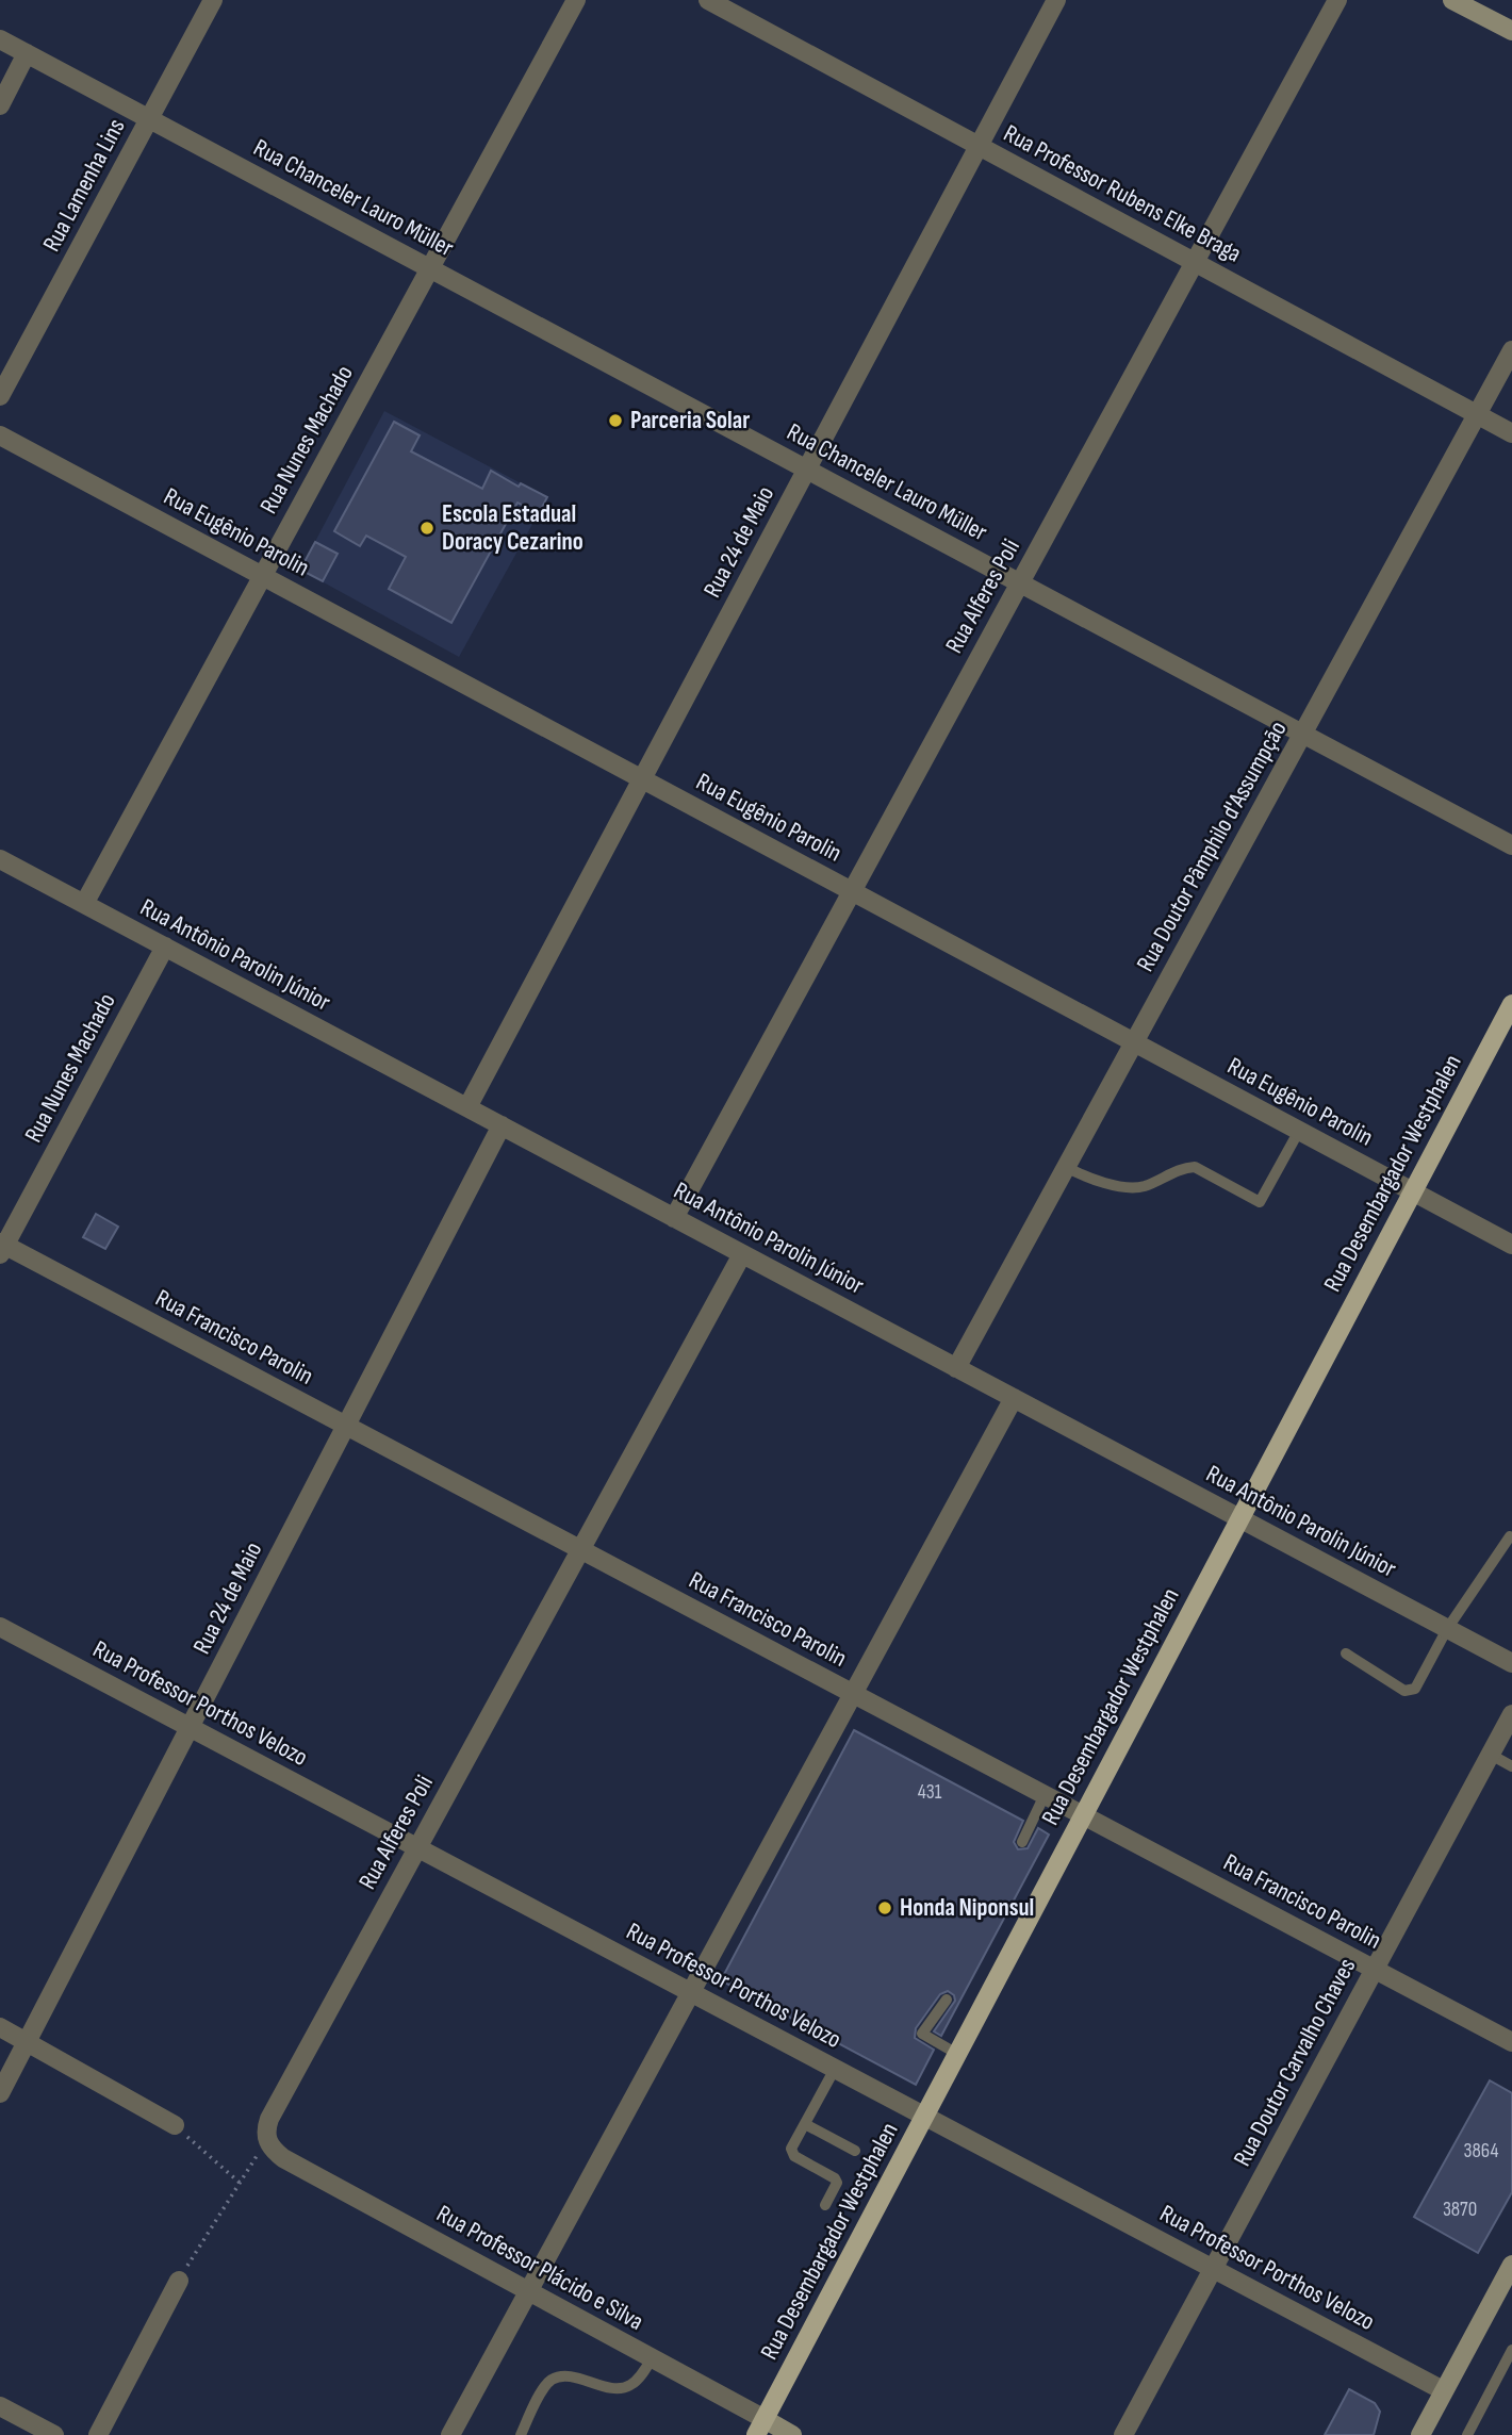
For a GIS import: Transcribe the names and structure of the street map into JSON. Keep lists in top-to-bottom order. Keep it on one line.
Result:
{"streets":{"main road":["Rua Desembargador Westphalen"],"street":["Rua Lamenha Lins","Rua Professor Rubens Elke Braga","Rua Chanceler Lauro Müller","Rua Nunes Machado","Rua Eugênio Parolin","Rua 24 de Maio","Rua Alferes Poli","Rua Doutor Pâmphilo d'Assumpção","Rua Antônio Parolin Júnior","Rua Francisco Parolin","Rua Professor Porthos Velozo","Rua Doutor Carvalho Chaves","Rua Professor Plácido e Silva"]},"crossings":[["Rua Lamenha Lins","Rua Chanceler Lauro Müller"],["Rua Professor Rubens Elke Braga","Rua 24 de Maio"],["Rua Professor Rubens Elke Braga","Rua Alferes Poli"],["Rua Professor Rubens Elke Braga","Rua Doutor Pâmphilo d'Assumpção"],["Rua Chanceler Lauro Müller","Rua Nunes Machado"],["Rua Chanceler Lauro Müller","Rua 24 de Maio"],["Rua Chanceler Lauro Müller","Rua Alferes Poli"],["Rua Chanceler Lauro Müller","Rua Doutor Pâmphilo d'Assumpção"],["Rua Nunes Machado","Rua Eugênio Parolin"],["Rua Nunes Machado","Rua Antônio Parolin Júnior"],["Rua Nunes Machado","Rua Francisco Parolin"],["Rua Eugênio Parolin","Rua 24 de Maio"],["Rua Eugênio Parolin","Rua Alferes Poli"],["Rua Eugênio Parolin","Rua Doutor Pâmphilo d'Assumpção"],["Rua Eugênio Parolin","Rua Desembargador Westphalen"],["Rua 24 de Maio","Rua Antônio Parolin Júnior"],["Rua 24 de Maio","Rua Francisco Parolin"],["Rua 24 de Maio","Rua Professor Porthos Velozo"],["Rua Alferes Poli","Rua Antônio Parolin Júnior"],["Rua Alferes Poli","Rua Francisco Parolin"],["Rua Alferes Poli","Rua Professor Porthos Velozo"],["Rua Alferes Poli","Rua Professor Plácido e Silva"],["Rua Doutor Pâmphilo d'Assumpção","Rua Antônio Parolin Júnior"],["Rua Antônio Parolin Júnior","Rua Desembargador Westphalen"],["Rua Desembargador Westphalen","Rua Francisco Parolin"],["Rua Desembargador Westphalen","Rua Professor Porthos Velozo"],["Rua Desembargador Westphalen","Rua Professor Plácido e Silva"],["Rua Francisco Parolin","Rua Doutor Carvalho Chaves"],["Rua Professor Porthos Velozo","Rua Doutor Carvalho Chaves"]],"places":["Parceria Solar","Escola Estadual Doracy Cezarino","Honda Niponsul"],"house_numbers":["431","3864","3870"]}
